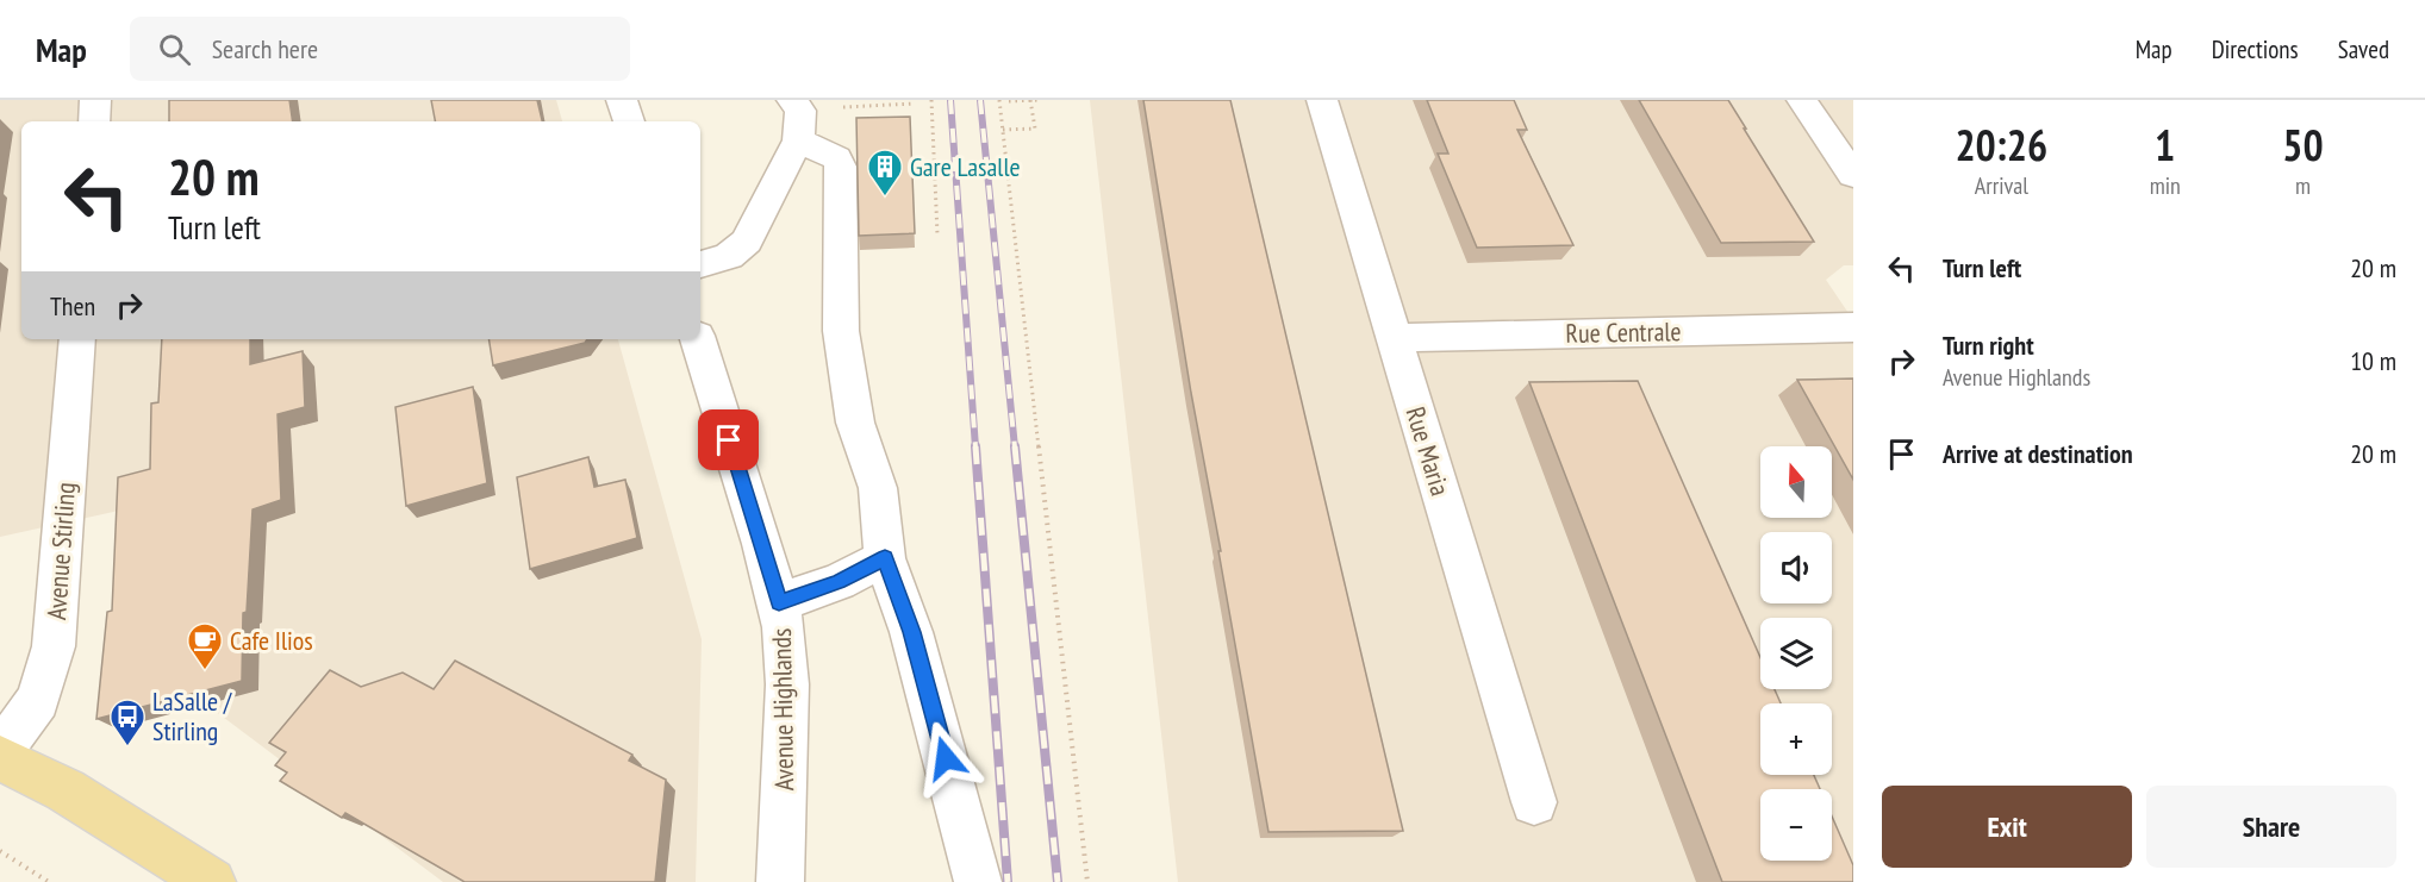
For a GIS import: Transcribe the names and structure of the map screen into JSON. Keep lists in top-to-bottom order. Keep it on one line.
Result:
{"streets":{"street":["Rue Centrale","Rue Maria","Avenue Stirling","Avenue Highlands"]},"crossings":[["Rue Centrale","Rue Maria"]],"places":{"building":["Gare Lasalle"],"cafe":["Cafe Ilios"],"bus stop":["LaSalle / Stirling"]},"north":"top","page":{"header":"Map","search":"Search here","nav":["Map","Directions","Saved"],"eta":["20:26","Arrival","1","min","50","m"],"turn":["20 m","Turn left"],"list":[{"name":"Turn left","value":"20 m"},{"name":"Turn right","note":"Avenue Highlands","value":"10 m"},{"name":"Arrive at destination","value":"20 m"}],"then":"Then","map_buttons":["+","−"],"buttons":["Exit","Share"]}}
